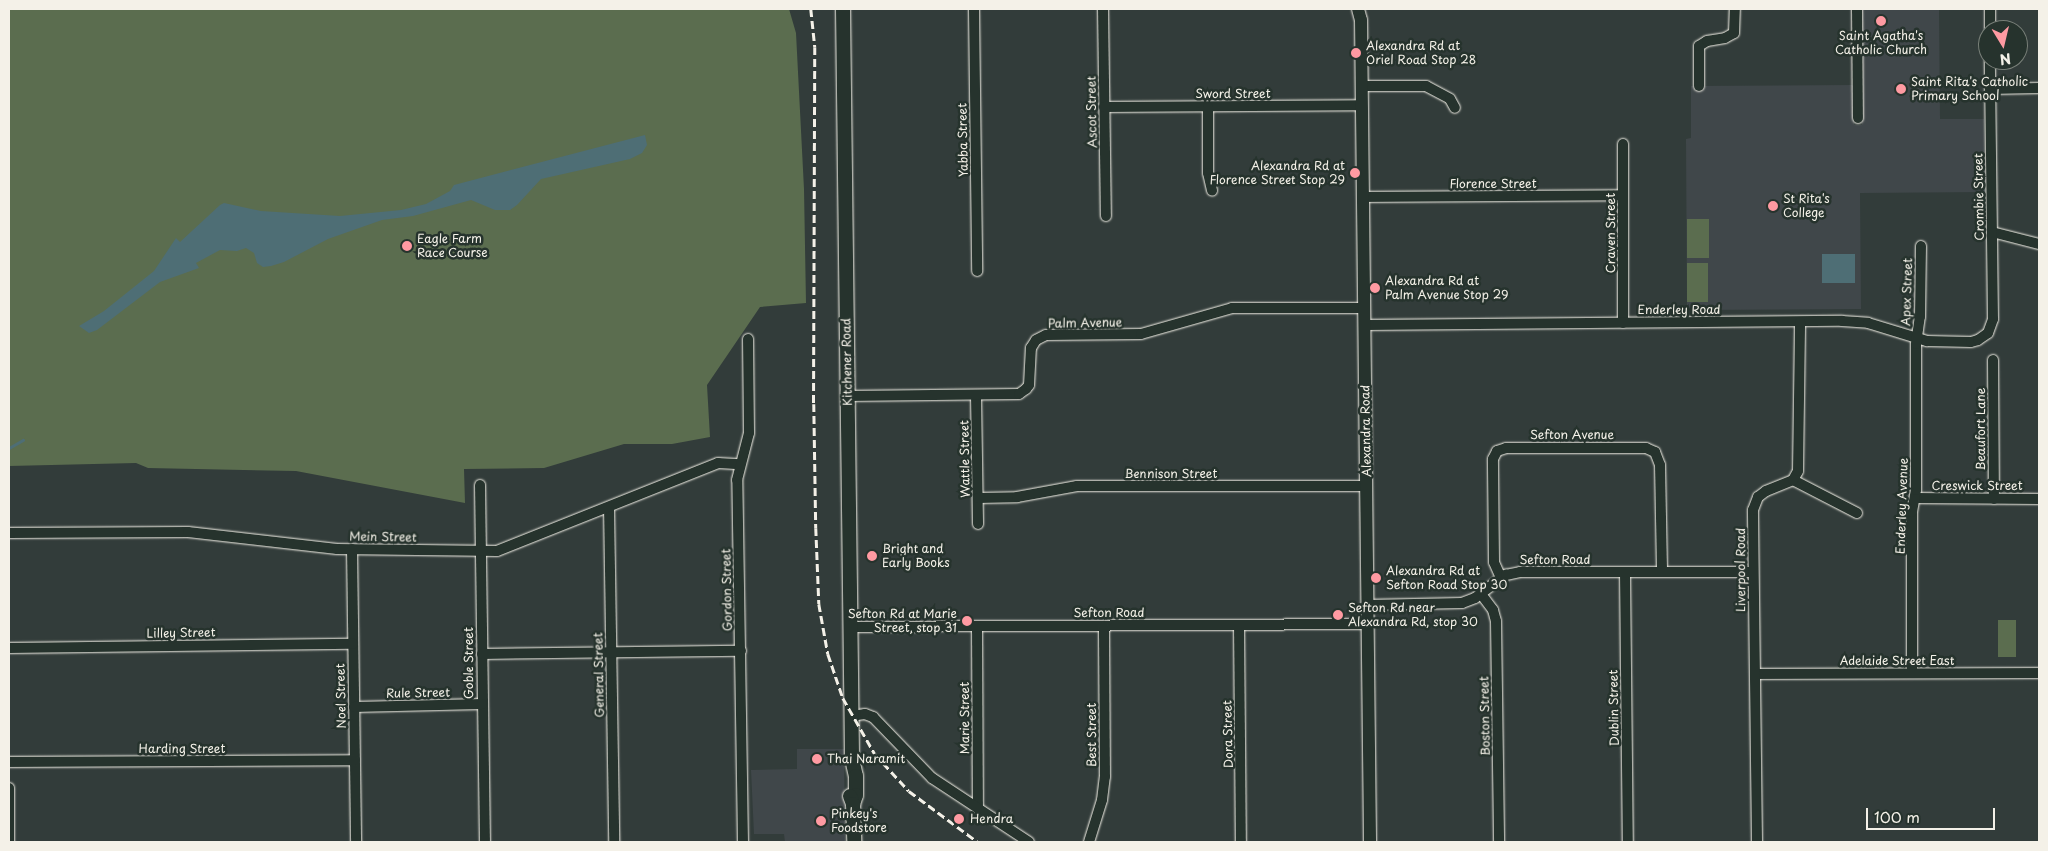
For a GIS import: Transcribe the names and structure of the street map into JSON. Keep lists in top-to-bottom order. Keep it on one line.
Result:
{"streets":{"main road":["Kitchener Road"],"street":["Sword Street","Ascot Street","Yabba Street","Florence Street","Crombie Street","Craven Street","Apex Street","Enderley Road","Palm Avenue","Beaufort Lane","Alexandra Road","Sefton Avenue","Wattle Street","Bennison Street","Creswick Street","Enderley Avenue","Mein Street","Sefton Road","Liverpool Road","Gordon Street","Lilley Street","Adelaide Street East","Goble Street","General Street","Rule Street","Noel Street","Dublin Street","Boston Street","Marie Street","Dora Street","Best Street","Harding Street"]},"crossings":[["Sword Street","Ascot Street"],["Sword Street","Alexandra Road"],["Florence Street","Craven Street"],["Florence Street","Alexandra Road"],["Crombie Street","Enderley Road"],["Craven Street","Enderley Road"],["Apex Street","Enderley Road"],["Apex Street","Enderley Avenue"],["Enderley Road","Alexandra Road"],["Enderley Road","Enderley Avenue"],["Palm Avenue","Kitchener Road"],["Palm Avenue","Alexandra Road"],["Palm Avenue","Wattle Street"],["Kitchener Road","Sefton Road"],["Beaufort Lane","Creswick Street"],["Alexandra Road","Bennison Street"],["Alexandra Road","Sefton Road"],["Sefton Avenue","Sefton Road"],["Wattle Street","Bennison Street"],["Creswick Street","Enderley Avenue"],["Enderley Avenue","Adelaide Street East"],["Mein Street","Gordon Street"],["Mein Street","Goble Street"],["Mein Street","General Street"],["Mein Street","Noel Street"],["Sefton Road","Liverpool Road"],["Sefton Road","Dublin Street"],["Sefton Road","Boston Street"],["Sefton Road","Marie Street"],["Sefton Road","Dora Street"],["Sefton Road","Best Street"],["Liverpool Road","Adelaide Street East"],["Lilley Street","Noel Street"],["Goble Street","Rule Street"],["Rule Street","Noel Street"],["Noel Street","Harding Street"]],"places":["Saint Agatha's Catholic Church","Alexandra Rd at Oriel Road Stop 28","Saint Rita's Catholic Primary School","Alexandra Rd at Florence Street Stop 29","St Rita's College","Eagle Farm Race Course","Alexandra Rd at Palm Avenue Stop 29","Bright and Early Books","Alexandra Rd at Sefton Road Stop 30","Sefton Rd near Alexandra Rd, stop 30","Sefton Rd at Marie Street, stop 31","Thai Naramit","Hendra","Pinkey's Foodstore"],"scale_bar":"100 m","north":"bottom"}
